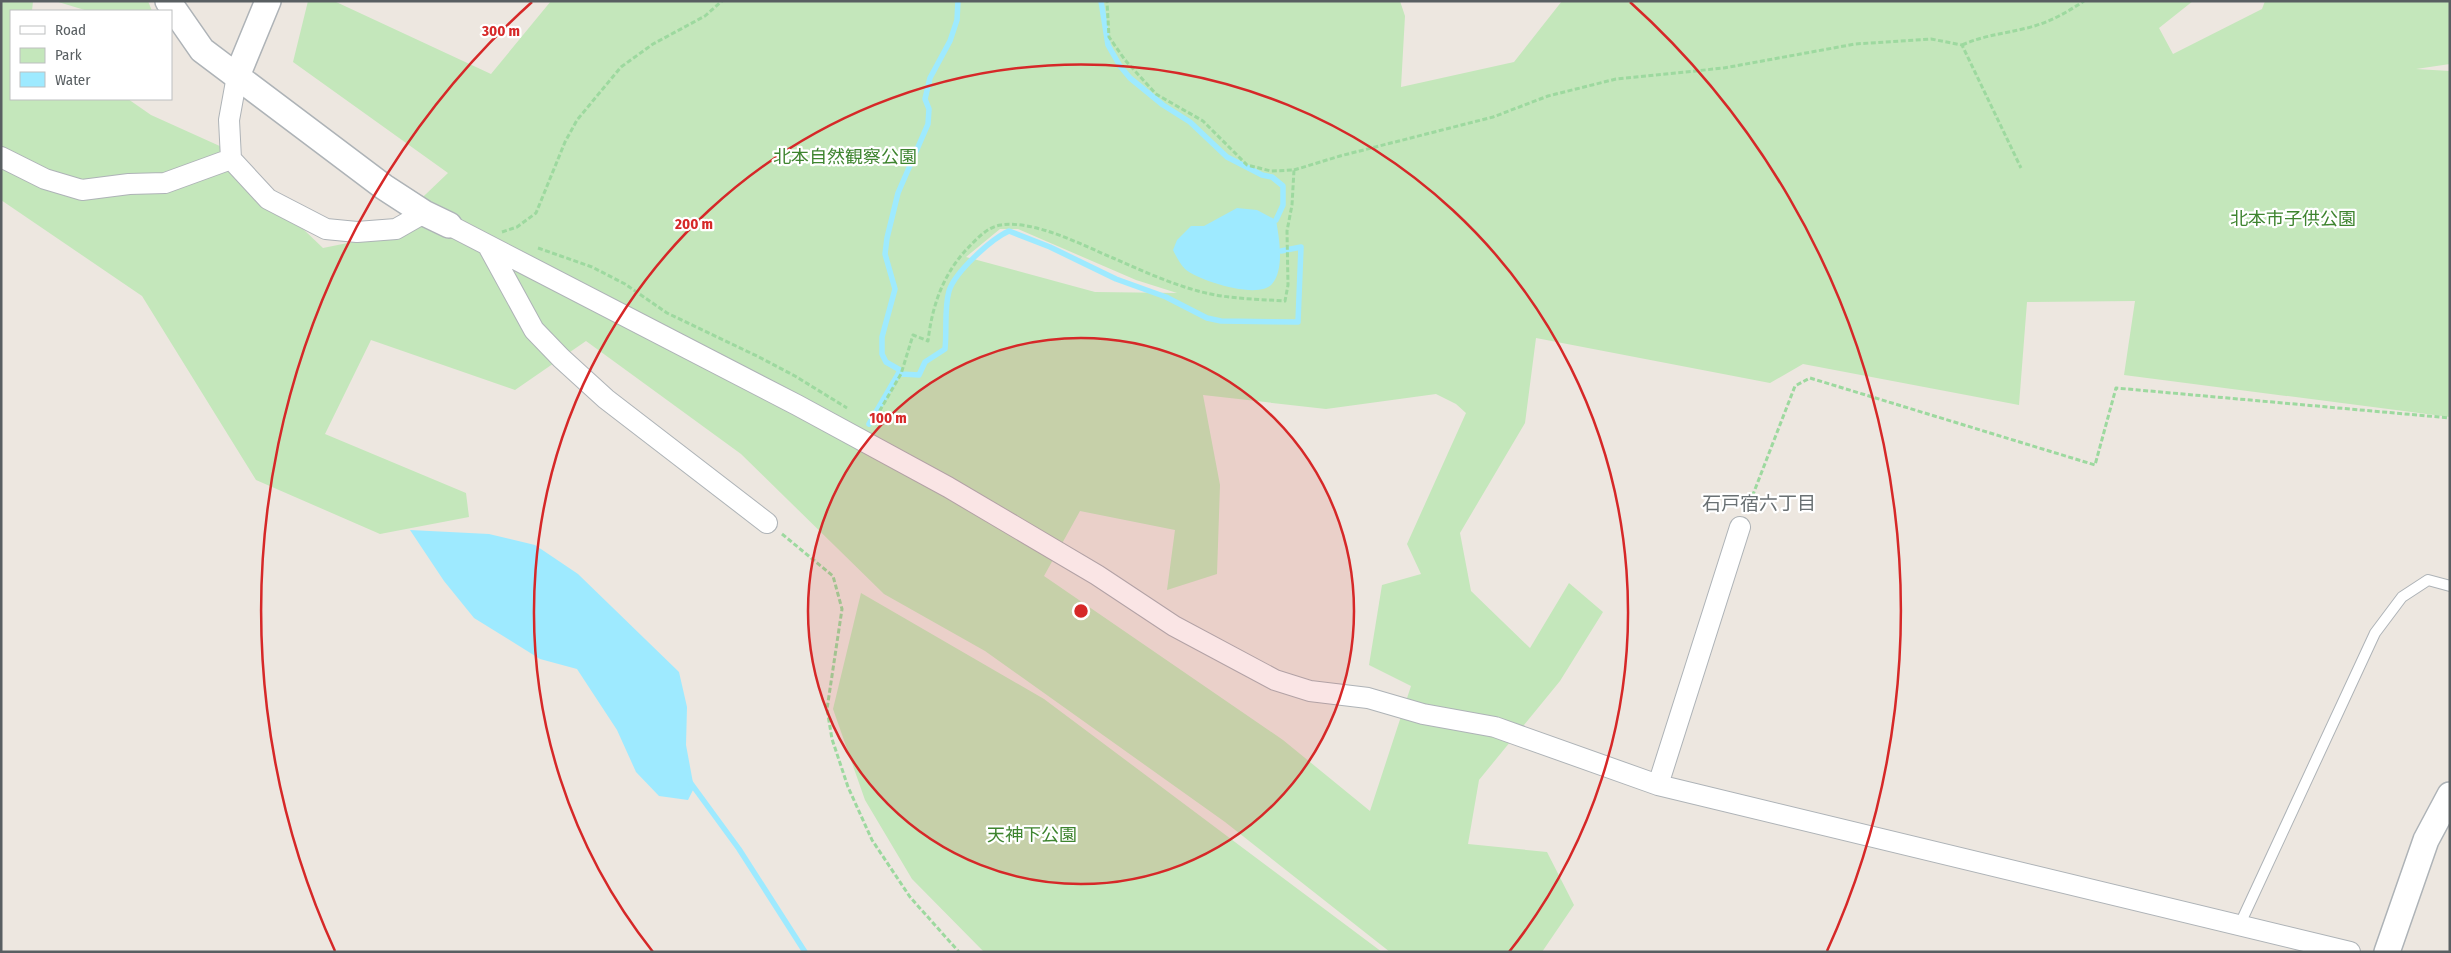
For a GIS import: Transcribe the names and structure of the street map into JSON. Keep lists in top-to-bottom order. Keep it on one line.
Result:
{"districts":["石戸宿六丁目"],"parks":["北本自然観察公園","北本市子供公園","天神下公園"],"legend":["Road","Park","Water"],"rings":["300 m","200 m","100 m"]}
